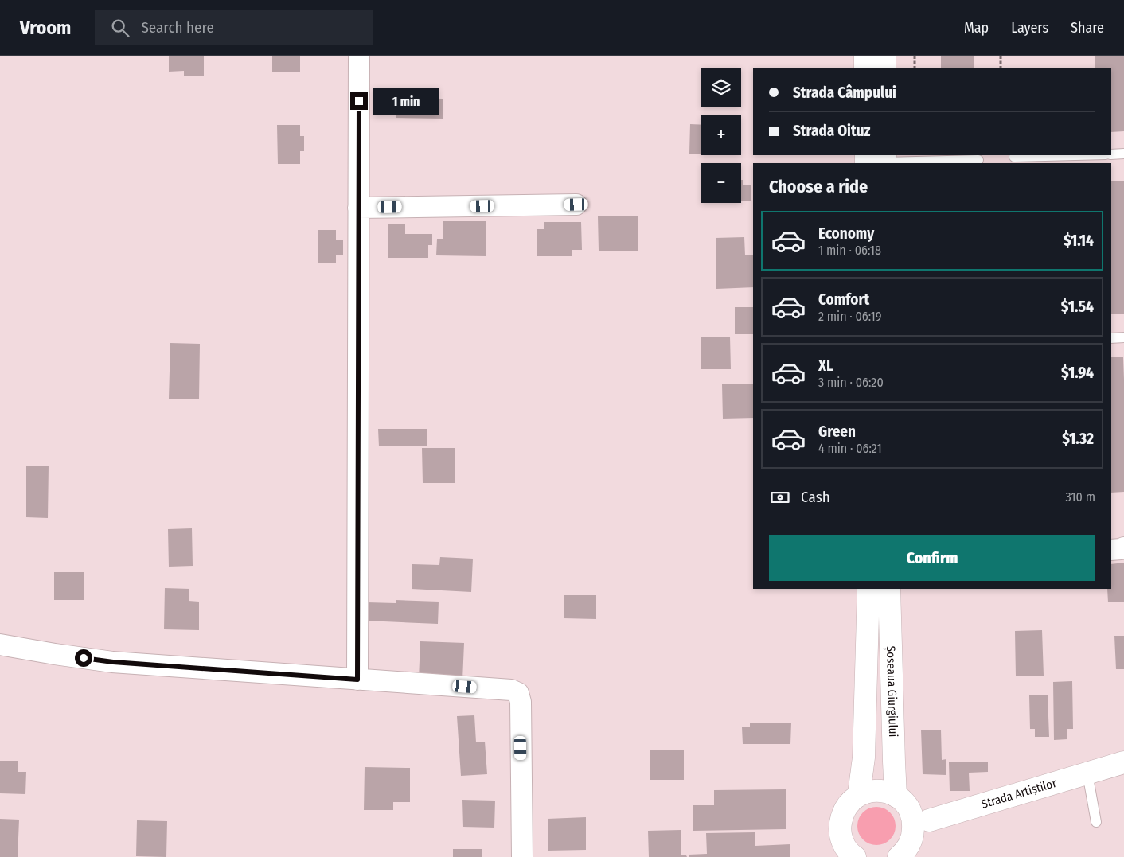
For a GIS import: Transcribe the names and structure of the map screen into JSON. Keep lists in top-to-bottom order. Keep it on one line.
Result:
{"streets":{"main road":["Șoseaua Giurgiului","Strada Artiștilor"]},"page":{"header":"Vroom","search":"Search here","nav":["Map","Layers","Share"],"map_buttons":["+","−"],"banner":["Strada Câmpului","Strada Oituz"],"bubble":"1 min","heading":"Choose a ride","list":[{"name":"Economy","note":"1 min · 06:18","value":"$1.14"},{"name":"Comfort","note":"2 min · 06:19","value":"$1.54"},{"name":"XL","note":"3 min · 06:20","value":"$1.94"},{"name":"Green","note":"4 min · 06:21","value":"$1.32"}],"pay":["Cash","310 m"],"buttons":"Confirm"}}
